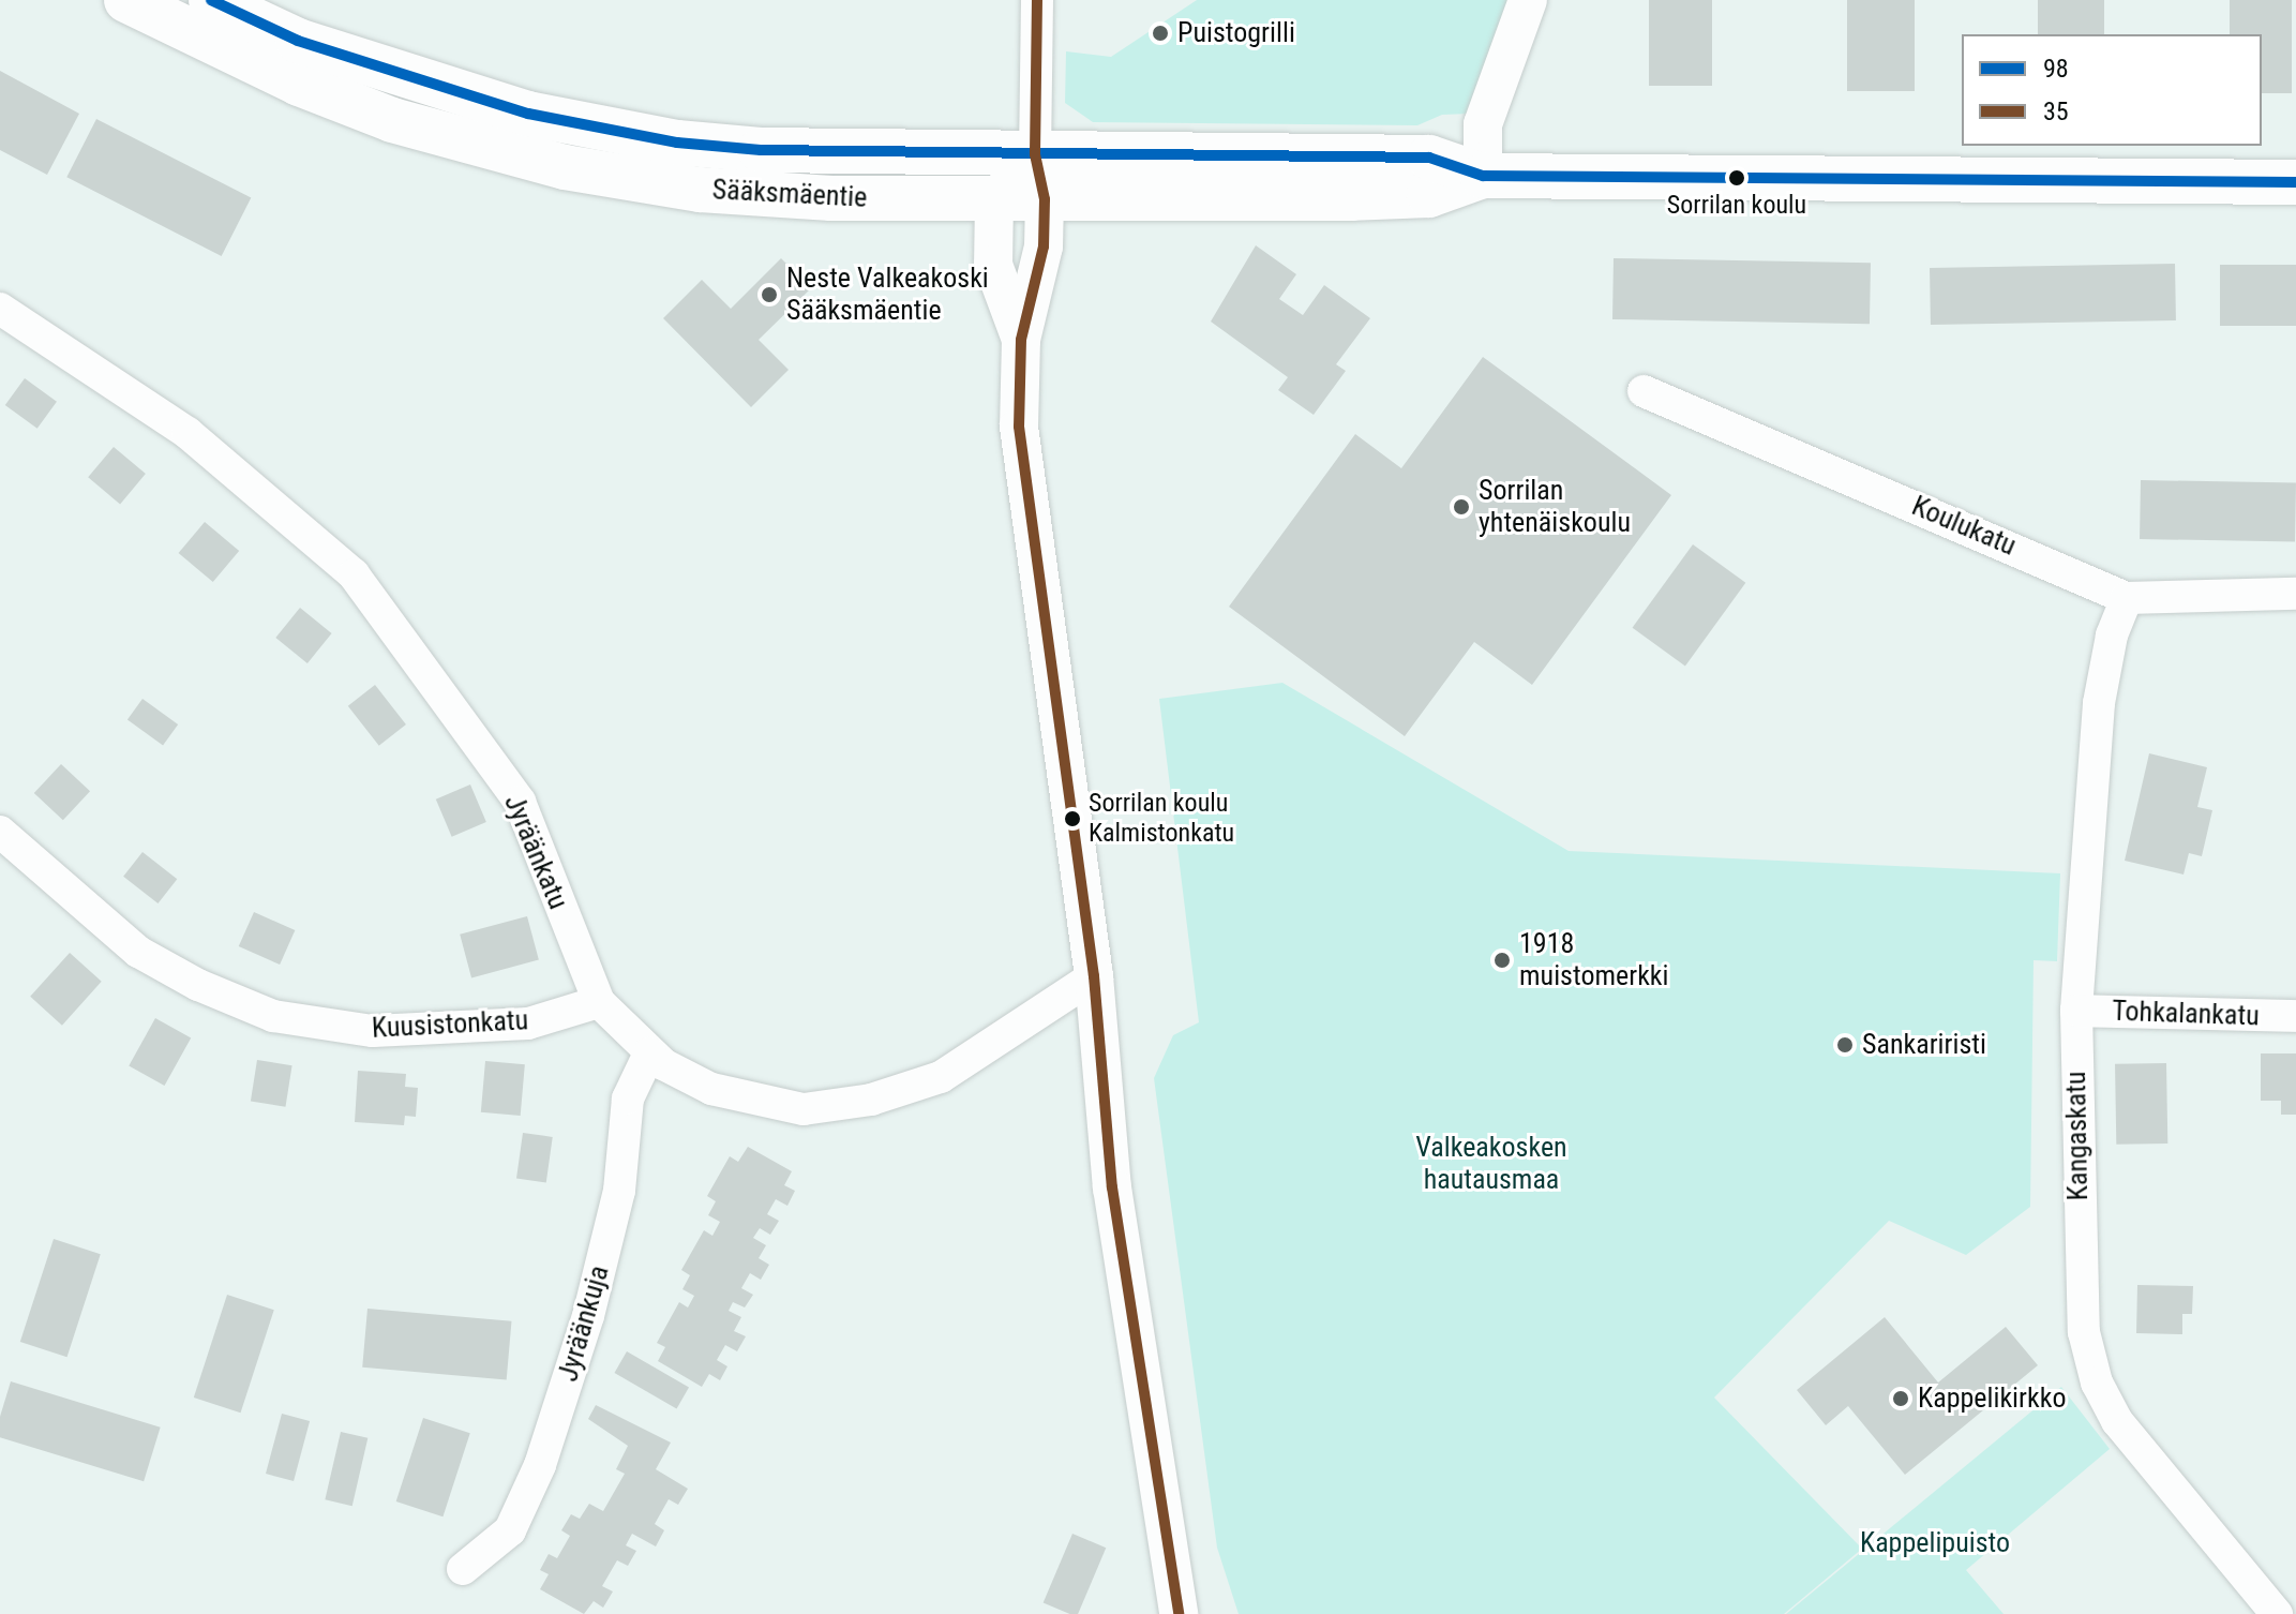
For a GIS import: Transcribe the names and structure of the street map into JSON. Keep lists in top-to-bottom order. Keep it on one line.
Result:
{"streets":{"main road":["Sääksmäentie"],"street":["Koulukatu","Jyräänkatu","Tohkalankatu","Kuusistonkatu","Kangaskatu","Jyräänkuja"]},"crossings":[["Koulukatu","Kangaskatu"],["Jyräänkatu","Kuusistonkatu"],["Jyräänkatu","Jyräänkuja"],["Tohkalankatu","Kangaskatu"]],"parks":["Valkeakosken hautausmaa","Kappelipuisto"],"places":["Puistogrilli","Sorrilan koulu","Neste Valkeakoski Sääksmäentie","Sorrilan yhtenäiskoulu","Sorrilan koulu Kalmistonkatu","1918 muistomerkki","Sankariristi","Kappelikirkko"],"lines":["transit line 98","transit line 35"],"legend":["98","35"]}
